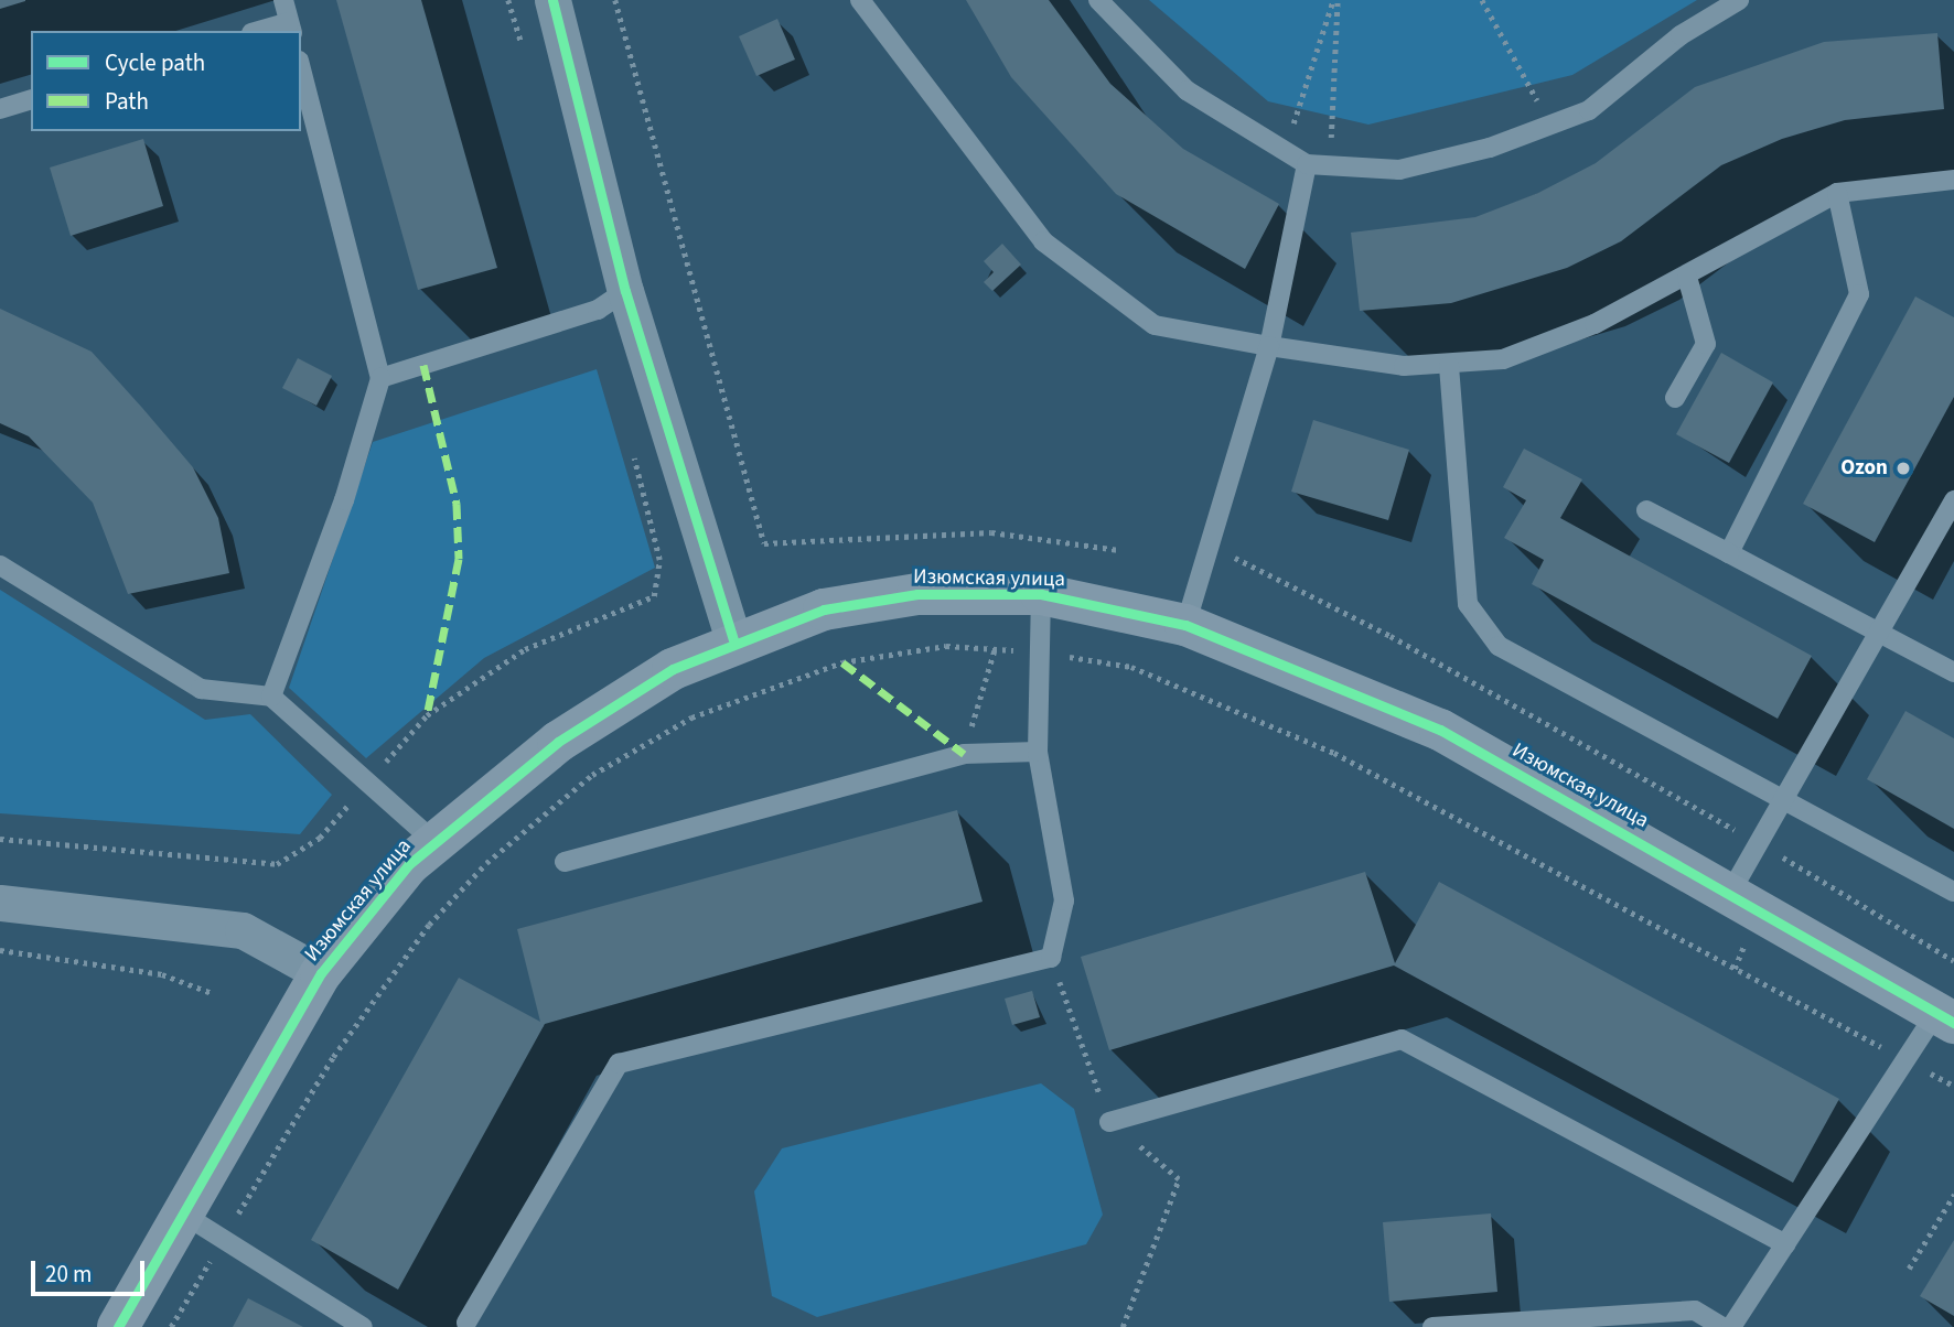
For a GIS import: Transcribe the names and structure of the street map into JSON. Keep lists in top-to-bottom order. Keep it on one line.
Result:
{"streets":{"street":["Изюмская улица"]},"places":["Ozon"],"legend":["Cycle path","Path"],"scale_bar":"20 m"}
